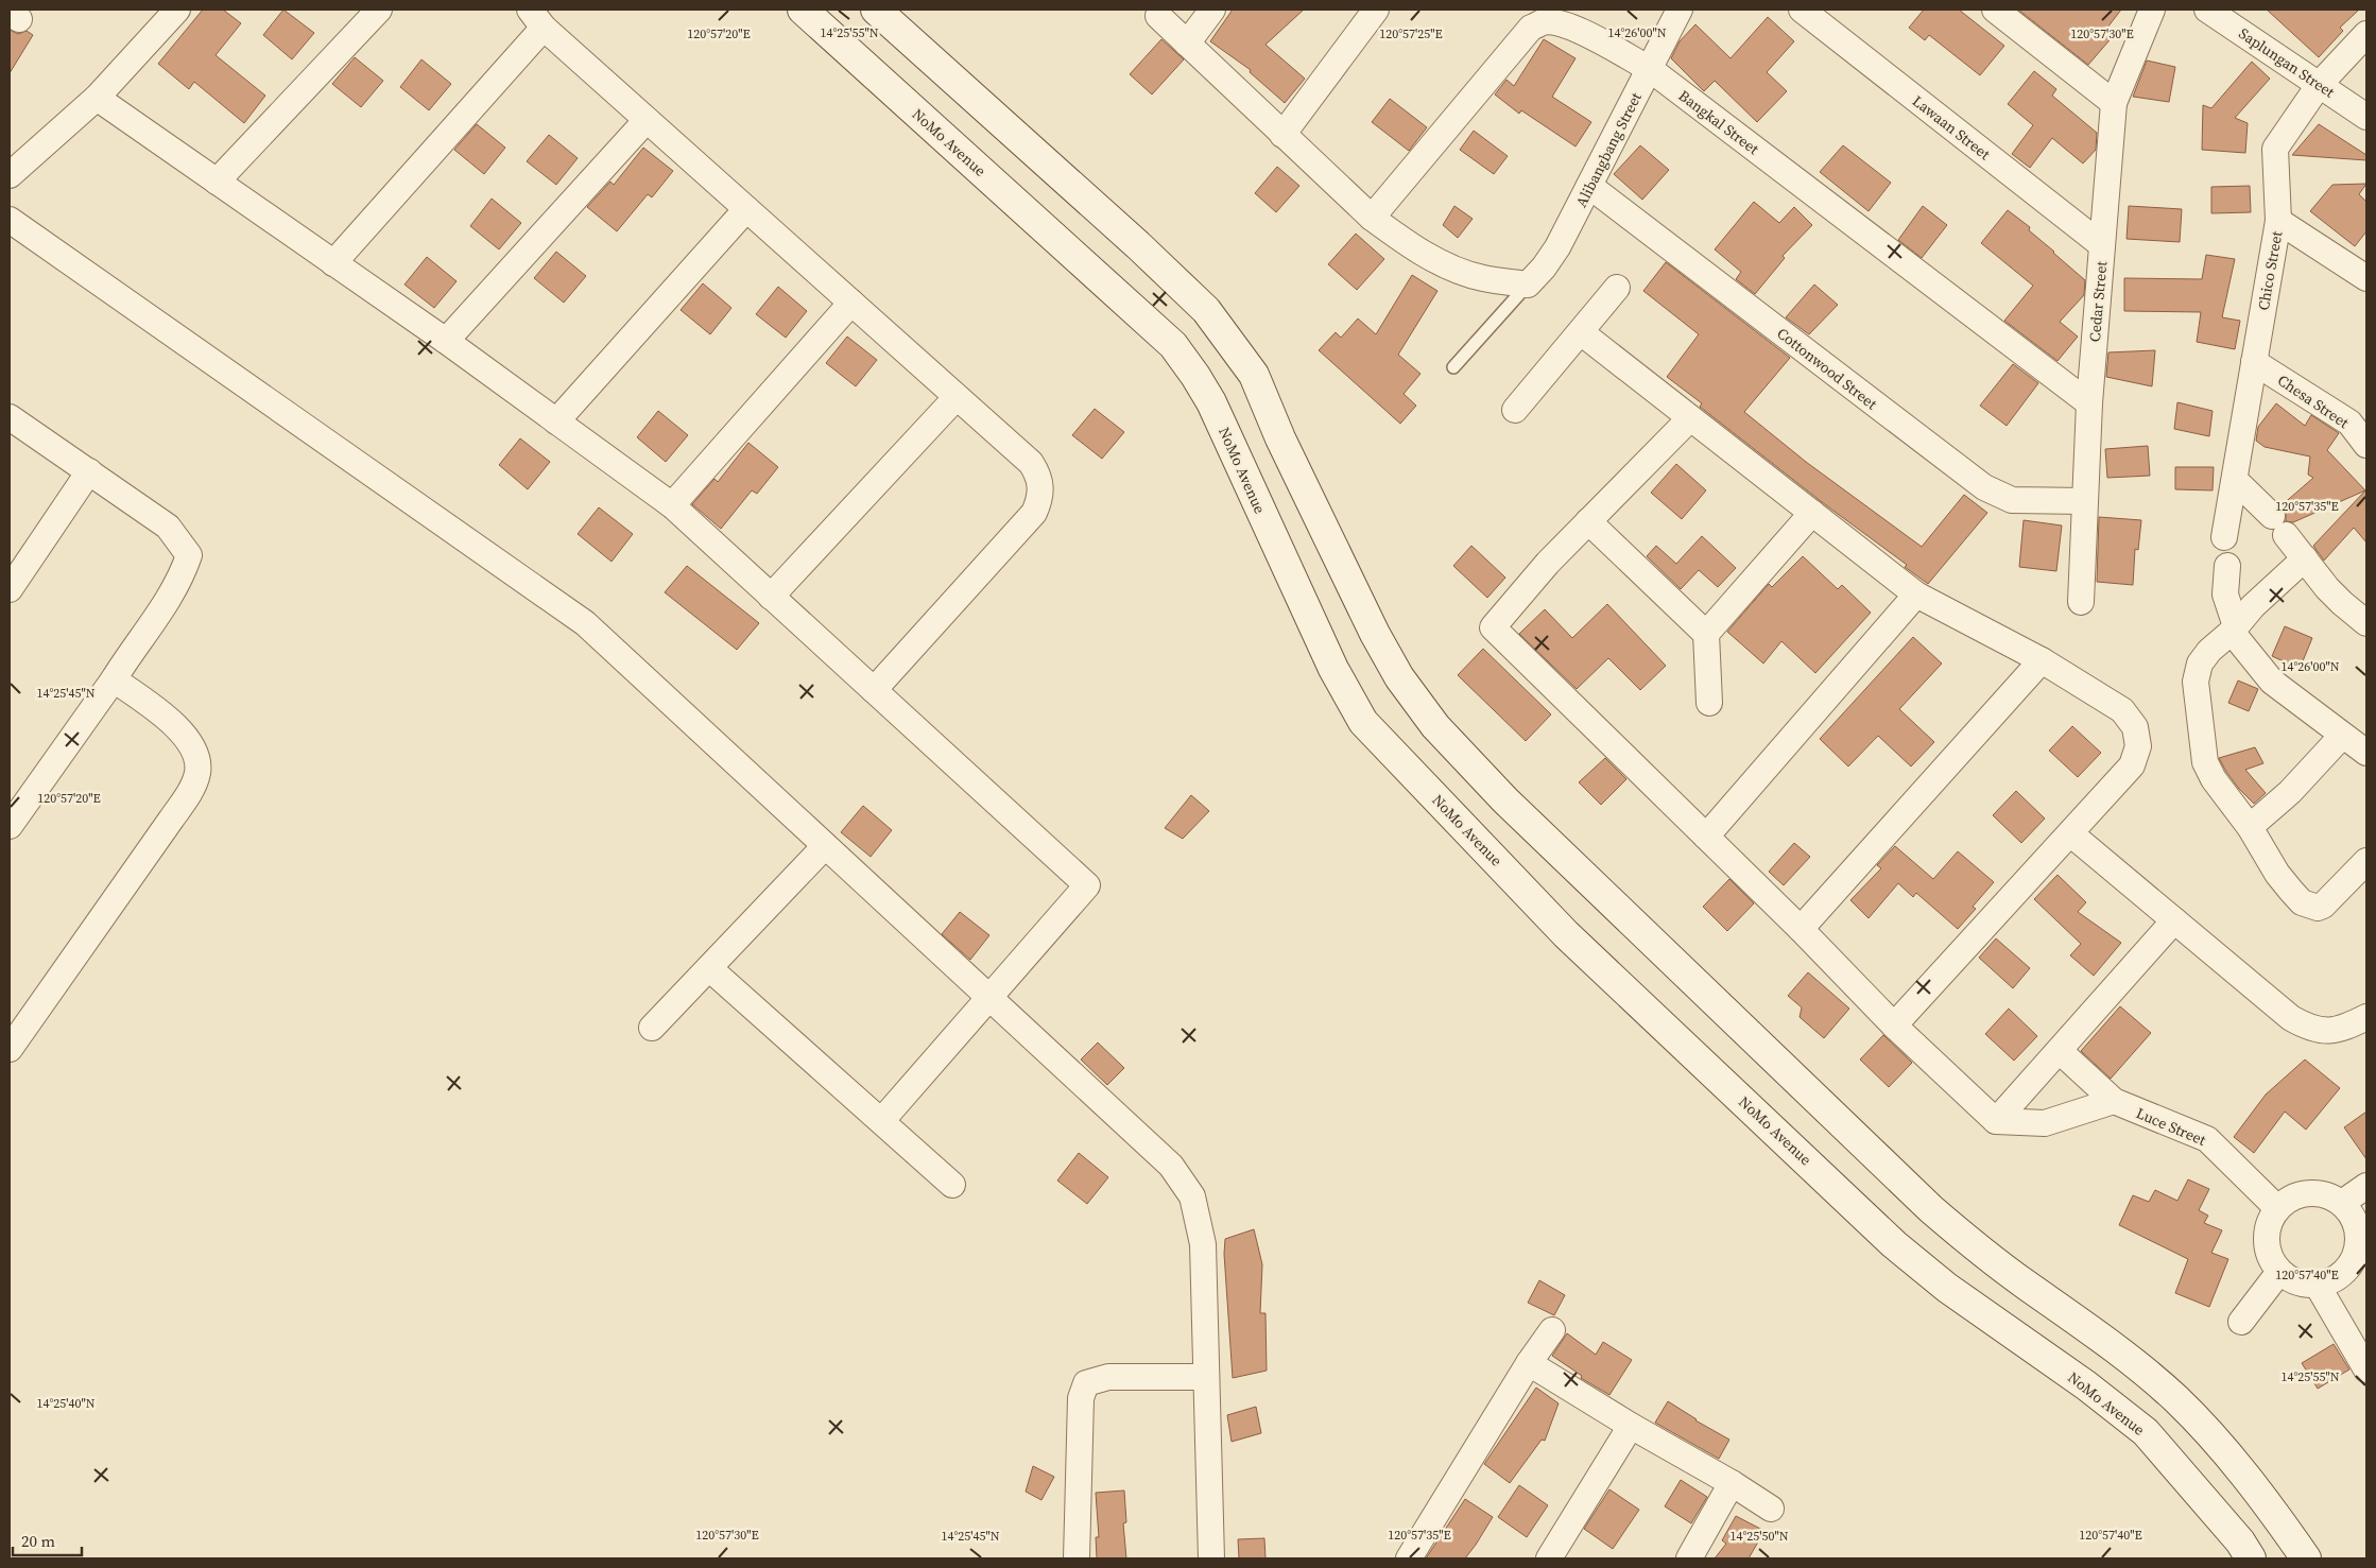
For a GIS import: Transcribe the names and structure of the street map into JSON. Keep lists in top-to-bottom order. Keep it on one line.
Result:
{"streets":{"main road":["NoMo Avenue"],"street":["Saplungan Street","Bangkal Street","Lawaan Street","Alibangbang Street","Chico Street","Cedar Street","Cottonwood Street","Chesa Street","Luce Street"]},"crossings":[["Saplungan Street","Chico Street"],["Bangkal Street","Alibangbang Street"],["Bangkal Street","Cedar Street"],["Lawaan Street","Cedar Street"],["Alibangbang Street","Cottonwood Street"],["Chico Street","Chesa Street"],["Cedar Street","Cottonwood Street"]],"scale_bar":"20 m","coordinates":["14°25'55\"N","14°26'00\"N","120°57'20\"E","120°57'25\"E","120°57'30\"E","120°57'35\"E","14°25'45\"N","120°57'40\"E","14°25'40\"N","14°25'50\"N"]}
